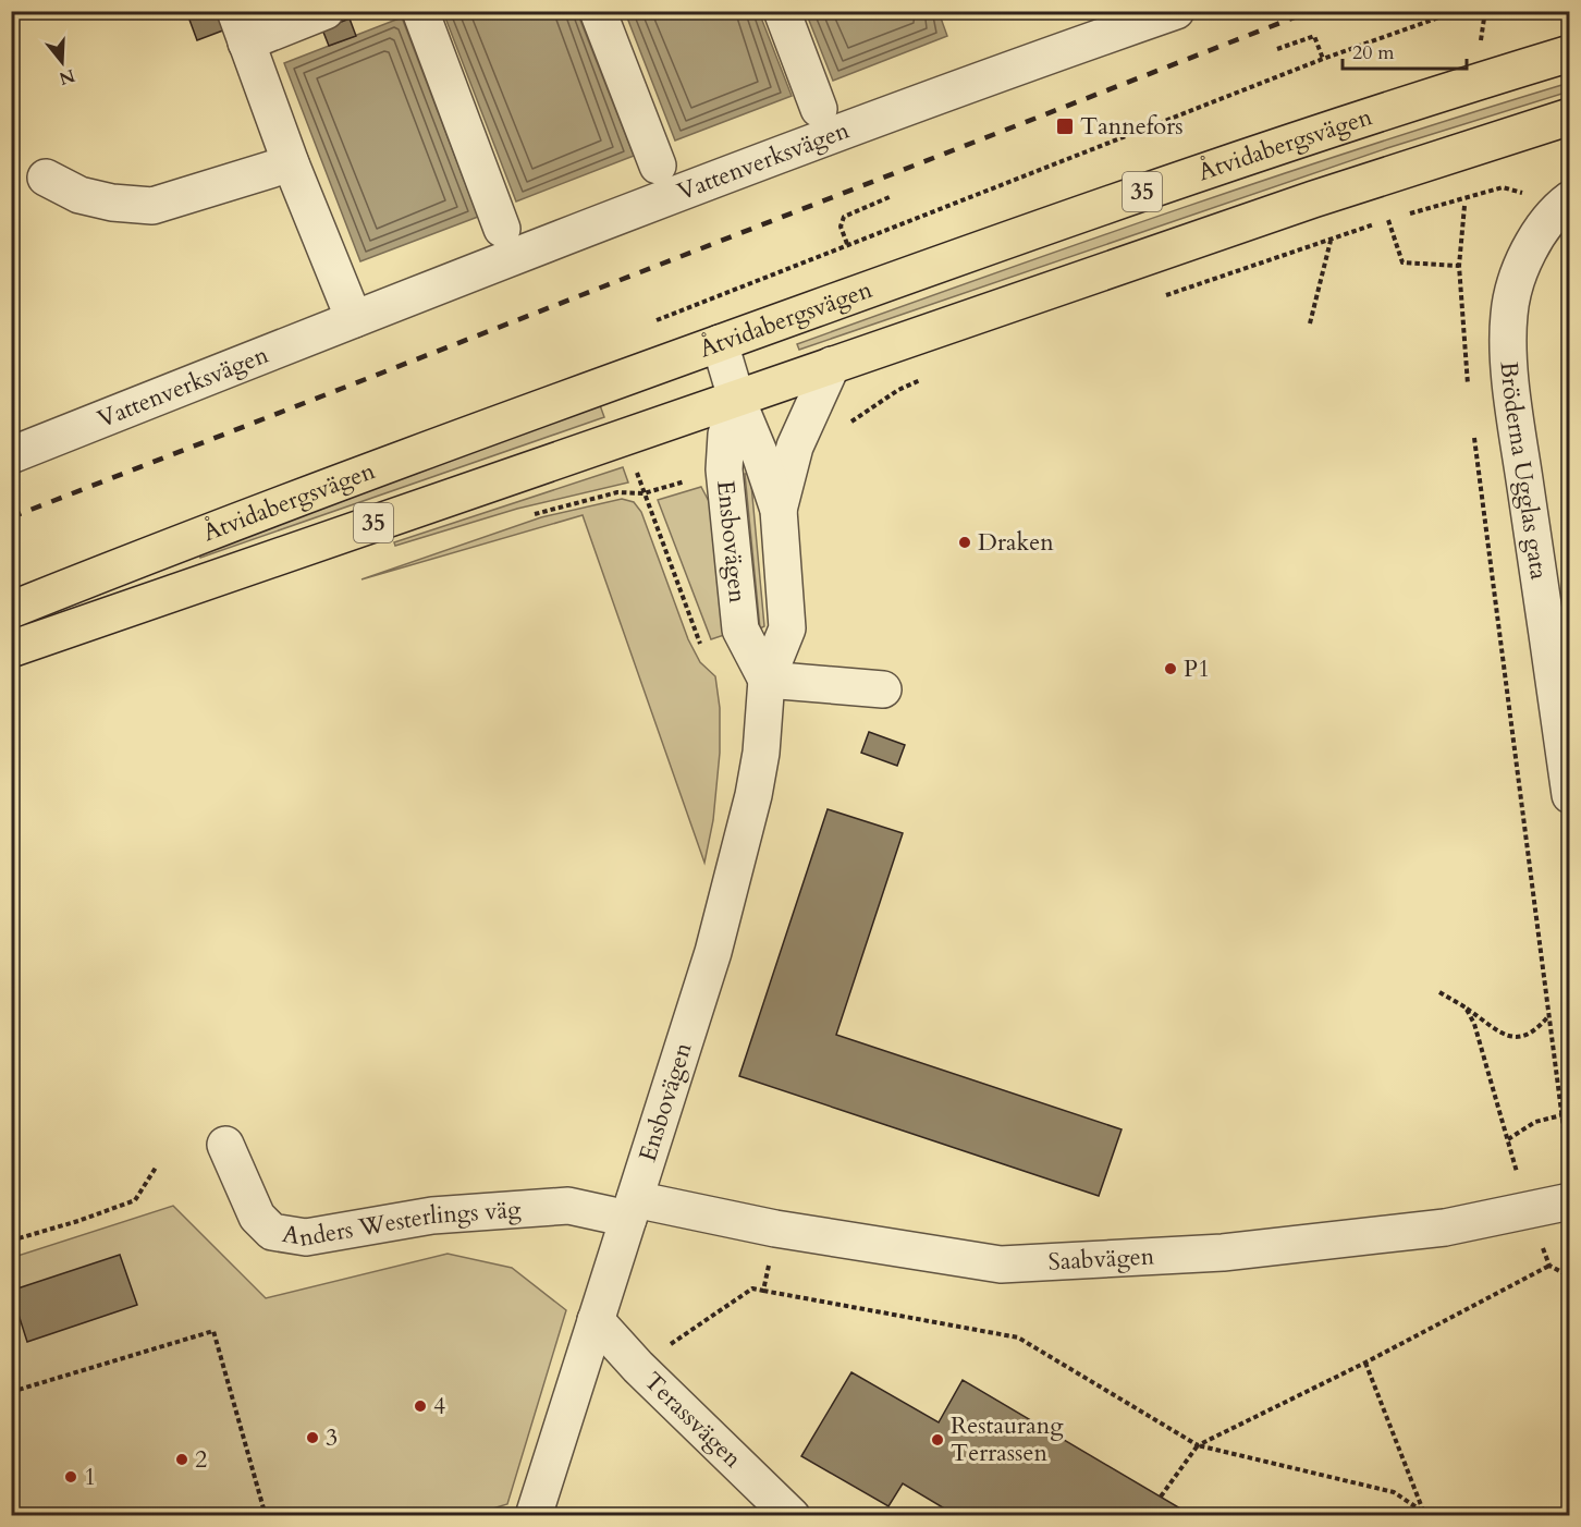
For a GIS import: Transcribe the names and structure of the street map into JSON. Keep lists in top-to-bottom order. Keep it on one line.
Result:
{"streets":{"main road":["Åtvidabergsvägen","35"],"street":["Vattenverksvägen","Bröderna Ugglas gata","Ensbovägen","Anders Westerlings väg","Saabvägen","Terassvägen"]},"crossings":[["Åtvidabergsvägen","Ensbovägen"],["Ensbovägen","Anders Westerlings väg"],["Ensbovägen","Saabvägen"],["Ensbovägen","Terassvägen"],["Anders Westerlings väg","Saabvägen"]],"places":{"transit":["Tannefors"],"other":["Draken","P1","4","3","Restaurang Terrassen","2","1"]},"scale_bar":"20 m","north":"bottom"}
